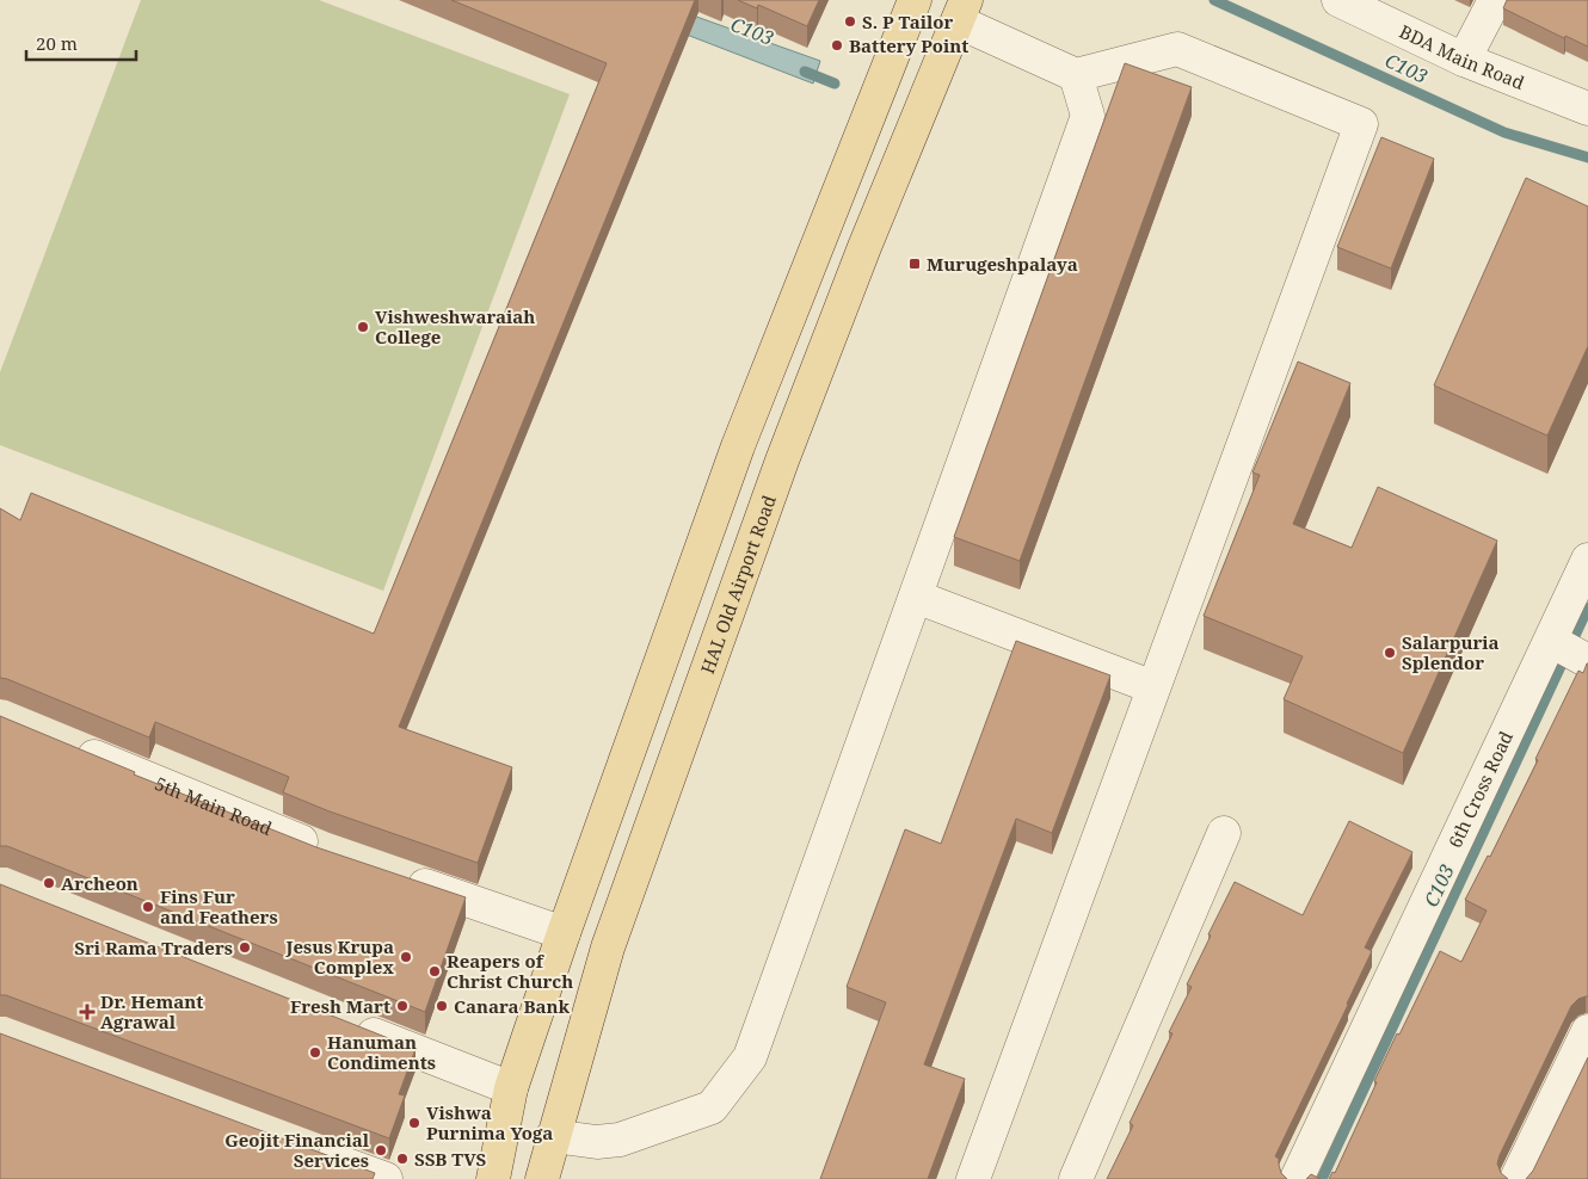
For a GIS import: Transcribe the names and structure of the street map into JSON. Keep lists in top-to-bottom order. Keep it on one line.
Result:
{"streets":{"main road":["HAL Old Airport Road"],"street":["BDA Main Road","6th Cross Road","5th Main Road"]},"water":["C103"],"places":{"other":["S. P Tailor","Battery Point","Vishweshwaraiah College","Salarpuria Splendor","Archeon","Fins Fur and Feathers","Sri Rama Traders","Jesus Krupa Complex","Reapers of Christ Church","Fresh Mart","Canara Bank","Hanuman Condiments","Vishwa Purnima Yoga","Geojit Financial Services","SSB TVS"],"transit":["Murugeshpalaya"],"health":["Dr. Hemant Agrawal"]},"scale_bar":"20 m"}
